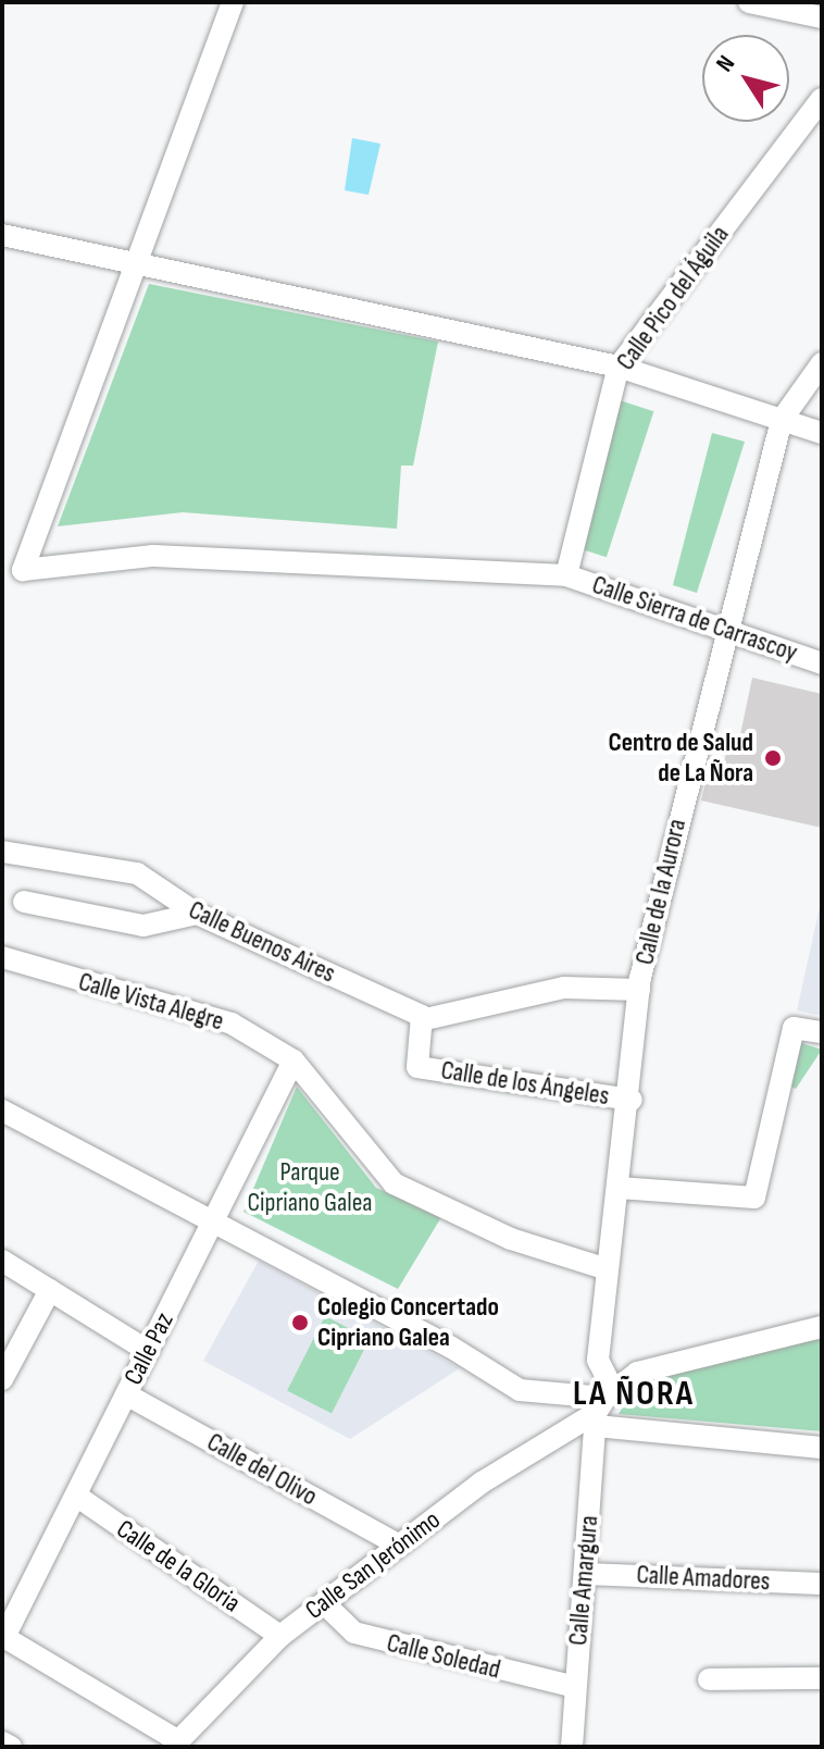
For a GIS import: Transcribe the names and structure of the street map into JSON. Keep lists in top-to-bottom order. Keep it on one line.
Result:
{"streets":{"street":["Calle Pico del Águila","Calle Sierra de Carrascoy","Calle de la Aurora","Calle Buenos Aires","Calle Vista Alegre","Calle de los Ángeles","Calle Paz","Calle del Olivo","Calle San Jerónimo","Calle de la Gloria","Calle Amadores","Calle Amargura","Calle Soledad"]},"crossings":[["Calle Pico del Águila","Calle Sierra de Carrascoy"],["Calle Sierra de Carrascoy","Calle de la Aurora"],["Calle de la Aurora","Calle de los Ángeles"],["Calle de la Aurora","Calle San Jerónimo"],["Calle de la Aurora","Calle Amargura"],["Calle Buenos Aires","Calle de los Ángeles"],["Calle Vista Alegre","Calle Paz"],["Calle Paz","Calle del Olivo"],["Calle Paz","Calle de la Gloria"],["Calle del Olivo","Calle San Jerónimo"],["Calle San Jerónimo","Calle de la Gloria"],["Calle San Jerónimo","Calle Amargura"],["Calle San Jerónimo","Calle Soledad"],["Calle Amadores","Calle Amargura"],["Calle Amargura","Calle Soledad"]],"districts":["LA ÑORA"],"parks":["Parque Cipriano Galea"],"places":["Centro de Salud de La Ñora","Colegio Concertado Cipriano Galea"],"north":"top left"}
